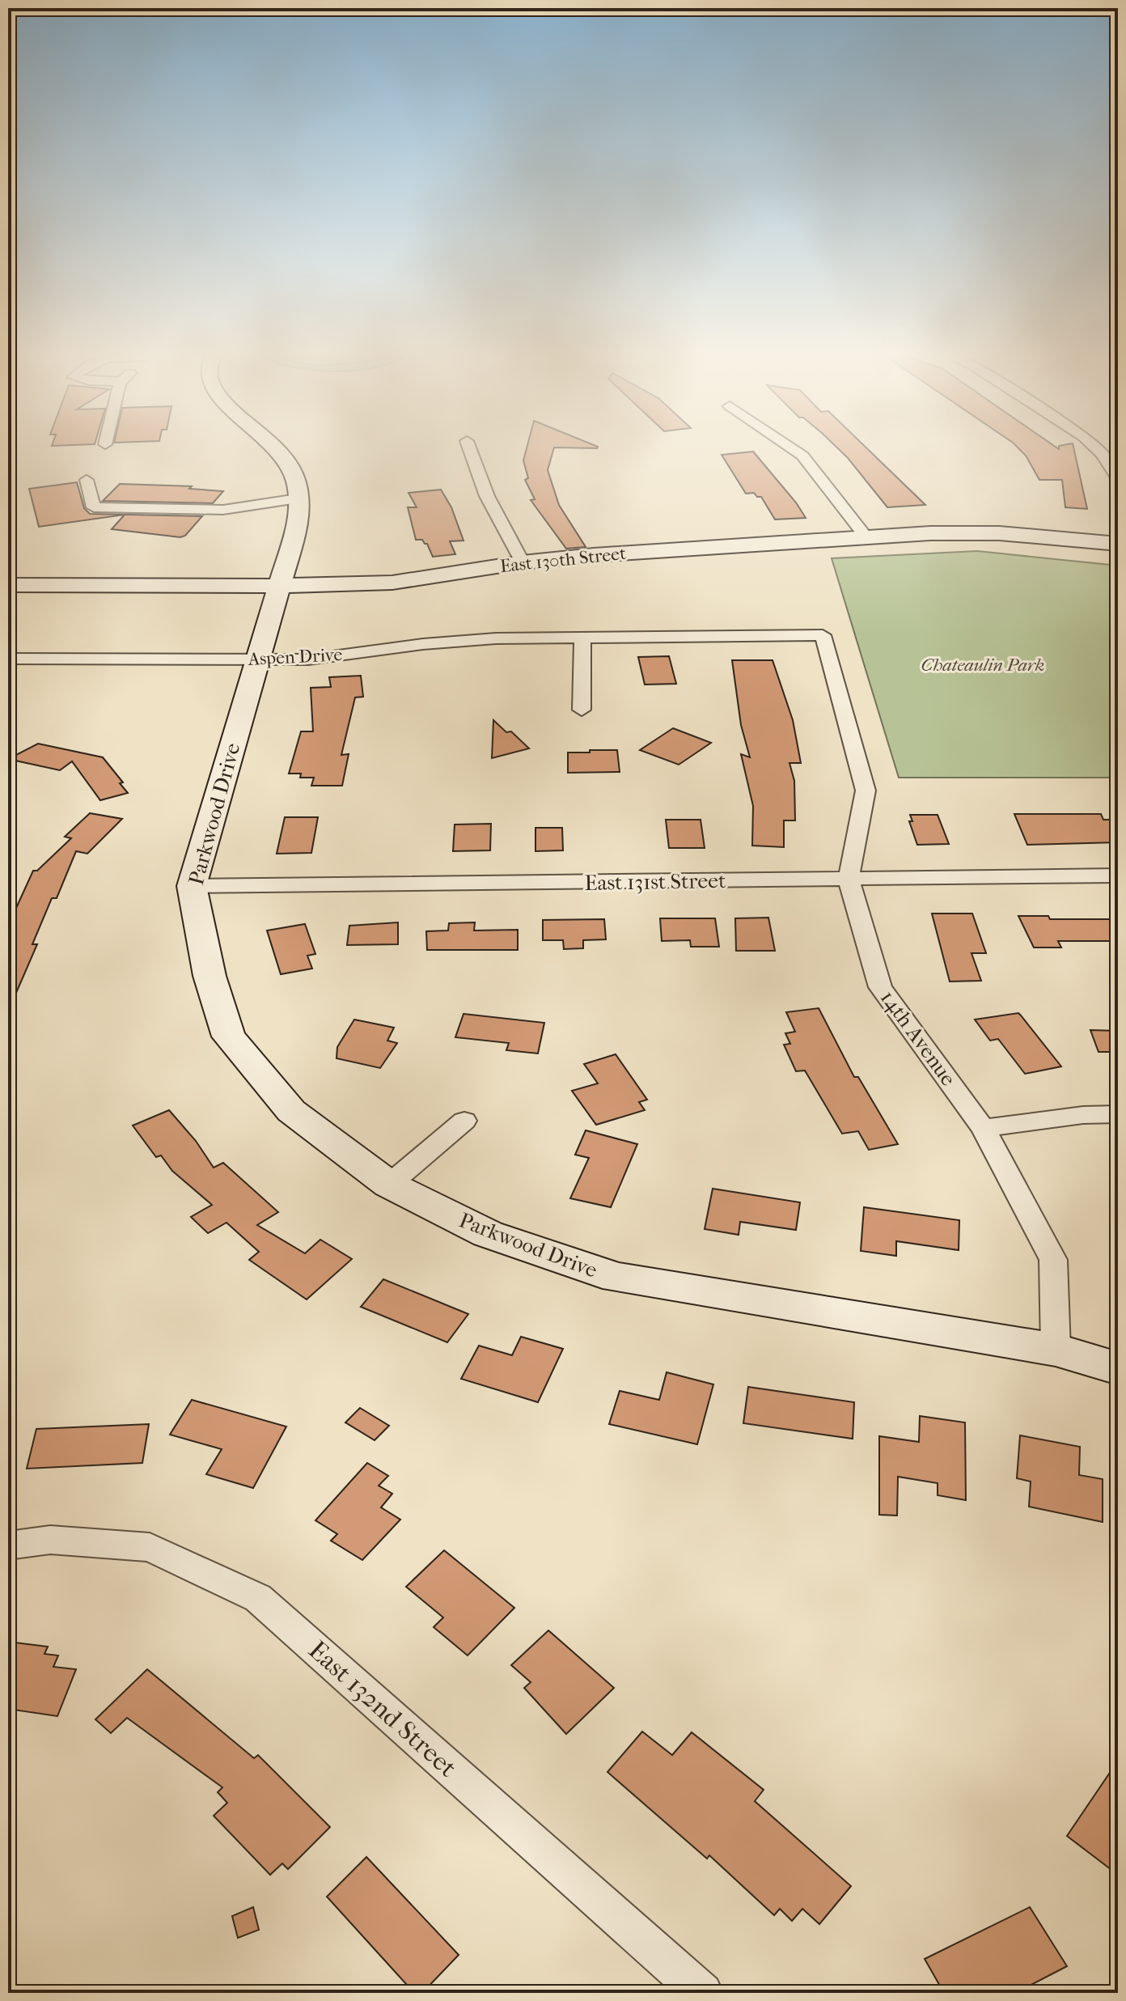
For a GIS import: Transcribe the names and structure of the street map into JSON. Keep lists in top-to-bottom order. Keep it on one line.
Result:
{"streets":{"street":["East 130th Street","Aspen Drive","Parkwood Drive","East 131st Street","14th Avenue","East 132nd Street"]},"crossings":[["East 130th Street","Parkwood Drive"],["Aspen Drive","Parkwood Drive"],["Aspen Drive","14th Avenue"],["Parkwood Drive","East 131st Street"],["Parkwood Drive","14th Avenue"],["East 131st Street","14th Avenue"]],"parks":["Chateaulin Park"]}
